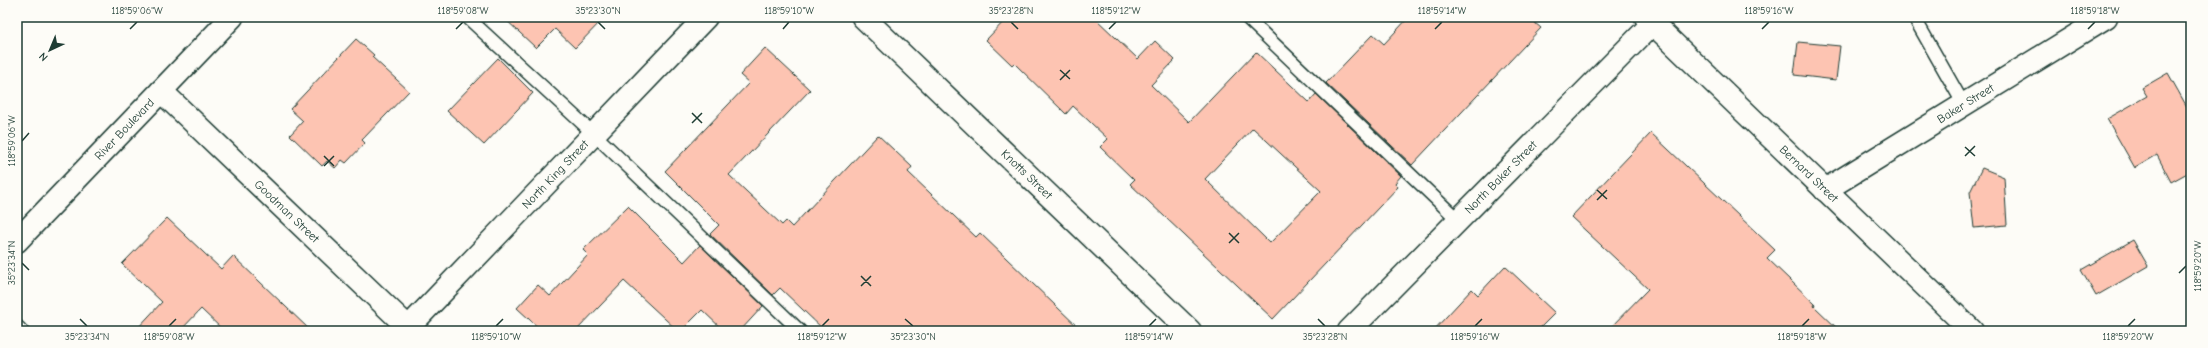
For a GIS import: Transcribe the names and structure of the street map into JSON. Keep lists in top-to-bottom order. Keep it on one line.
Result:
{"streets":{"street":["Baker Street","River Boulevard","North King Street","Knotts Street","Bernard Street","North Baker Street","Goodman Street"]},"crossings":[["Baker Street","Bernard Street"],["River Boulevard","Goodman Street"],["North King Street","Goodman Street"],["Bernard Street","North Baker Street"]],"north":"bottom left","coordinates":["118°59'06\"W","118°59'08\"W","35°23'30\"N","118°59'10\"W","35°23'28\"N","118°59'12\"W","118°59'14\"W","118°59'16\"W","118°59'18\"W","35°23'34\"N","118°59'20\"W"]}
